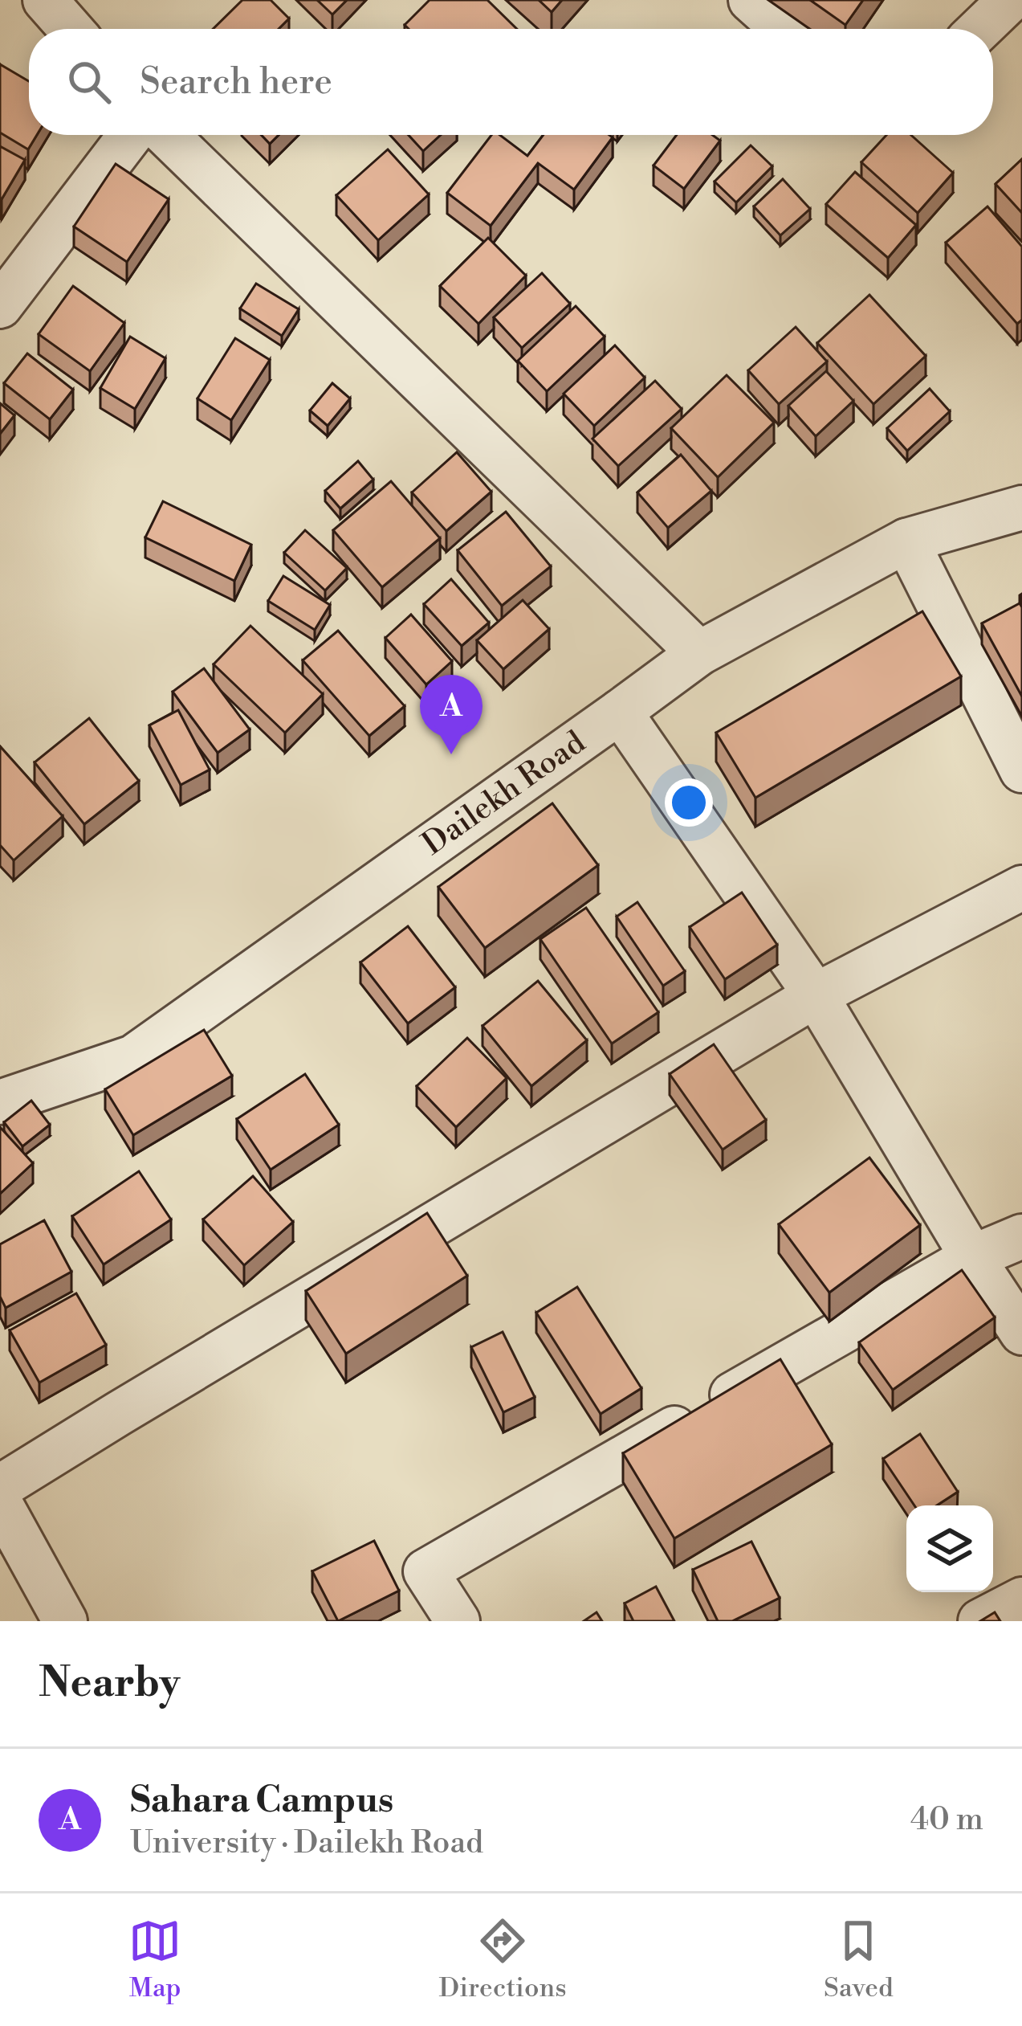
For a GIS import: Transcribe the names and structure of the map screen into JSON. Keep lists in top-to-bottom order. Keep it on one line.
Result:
{"streets":{"street":["Dailekh Road"]},"page":{"search":"Search here","pins":"A","heading":"Nearby","list":[{"mark":"A","name":"Sahara Campus","note":"University · Dailekh Road","value":"40 m"}],"nav":["Map","Directions","Saved"]}}
